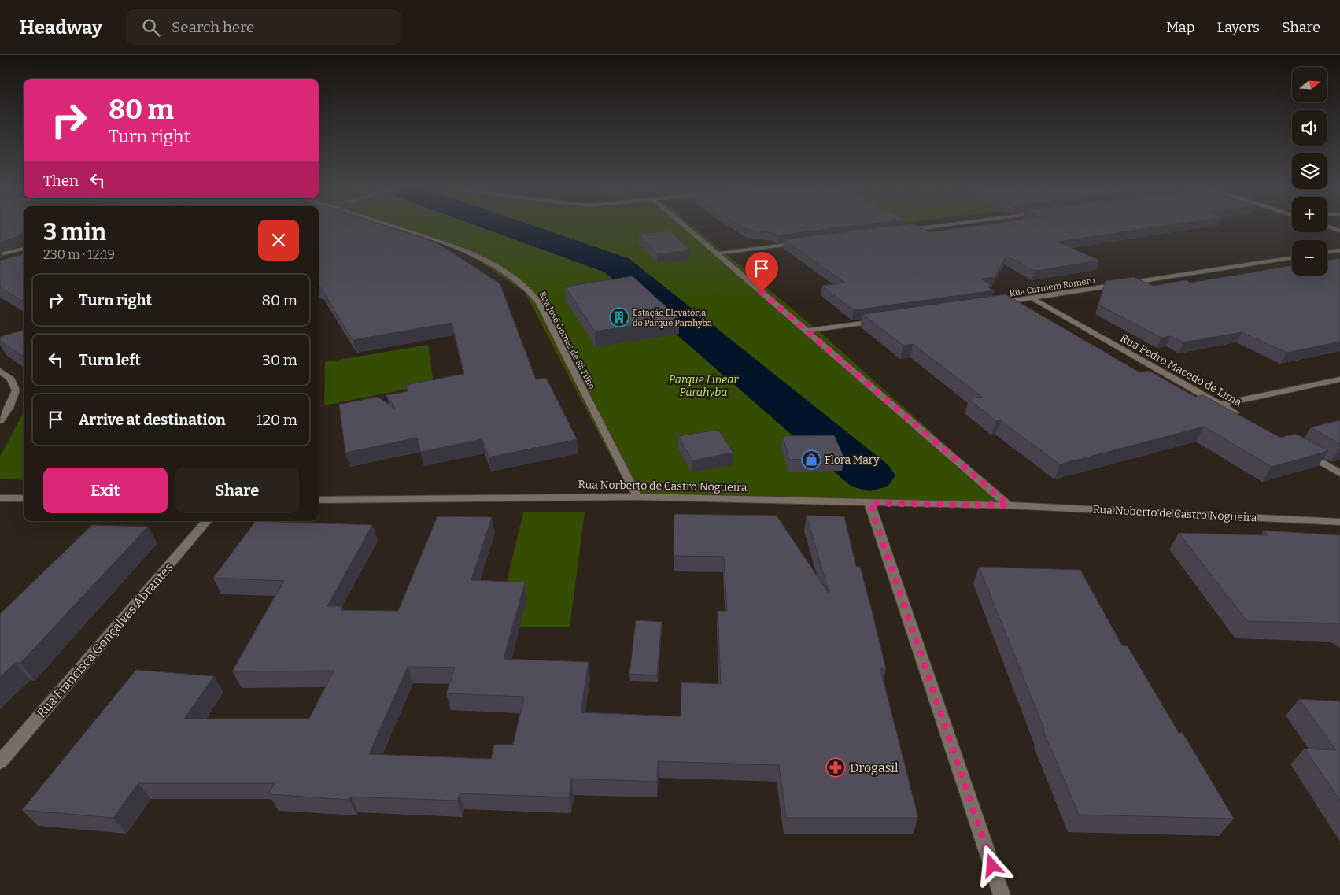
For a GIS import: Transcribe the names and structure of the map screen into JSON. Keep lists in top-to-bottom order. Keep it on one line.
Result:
{"streets":{"street":["Rua Carmem Romero","Rua José Gomes de Sá Filho","Rua Pedro Macedo de Lima","Rua Norberto de Castro Nogueira","Rua Noberto de Castro Nogueira","Rua Francisca Gonçalves Abrantes"]},"crossings":[["Rua Carmem Romero","Rua Pedro Macedo de Lima"],["Rua José Gomes de Sá Filho","Rua Norberto de Castro Nogueira"],["Rua Norberto de Castro Nogueira","Rua Noberto de Castro Nogueira"]],"parks":["Parque Linear Parahyba"],"places":{"building":["Estação Elevatória do Parque Parahyba"],"shop":["Flora Mary"],"pharmacy":["Drogasil"]},"north":"right","page":{"header":"Headway","search":"Search here","nav":["Map","Layers","Share"],"map_buttons":["+","−"],"turn":["80 m","Turn right"],"then":"Then","heading":["3 min","230 m · 12:19"],"list":[{"name":"Turn right","value":"80 m"},{"name":"Turn left","value":"30 m"},{"name":"Arrive at destination","value":"120 m"}],"buttons":["Exit","Share"]}}
